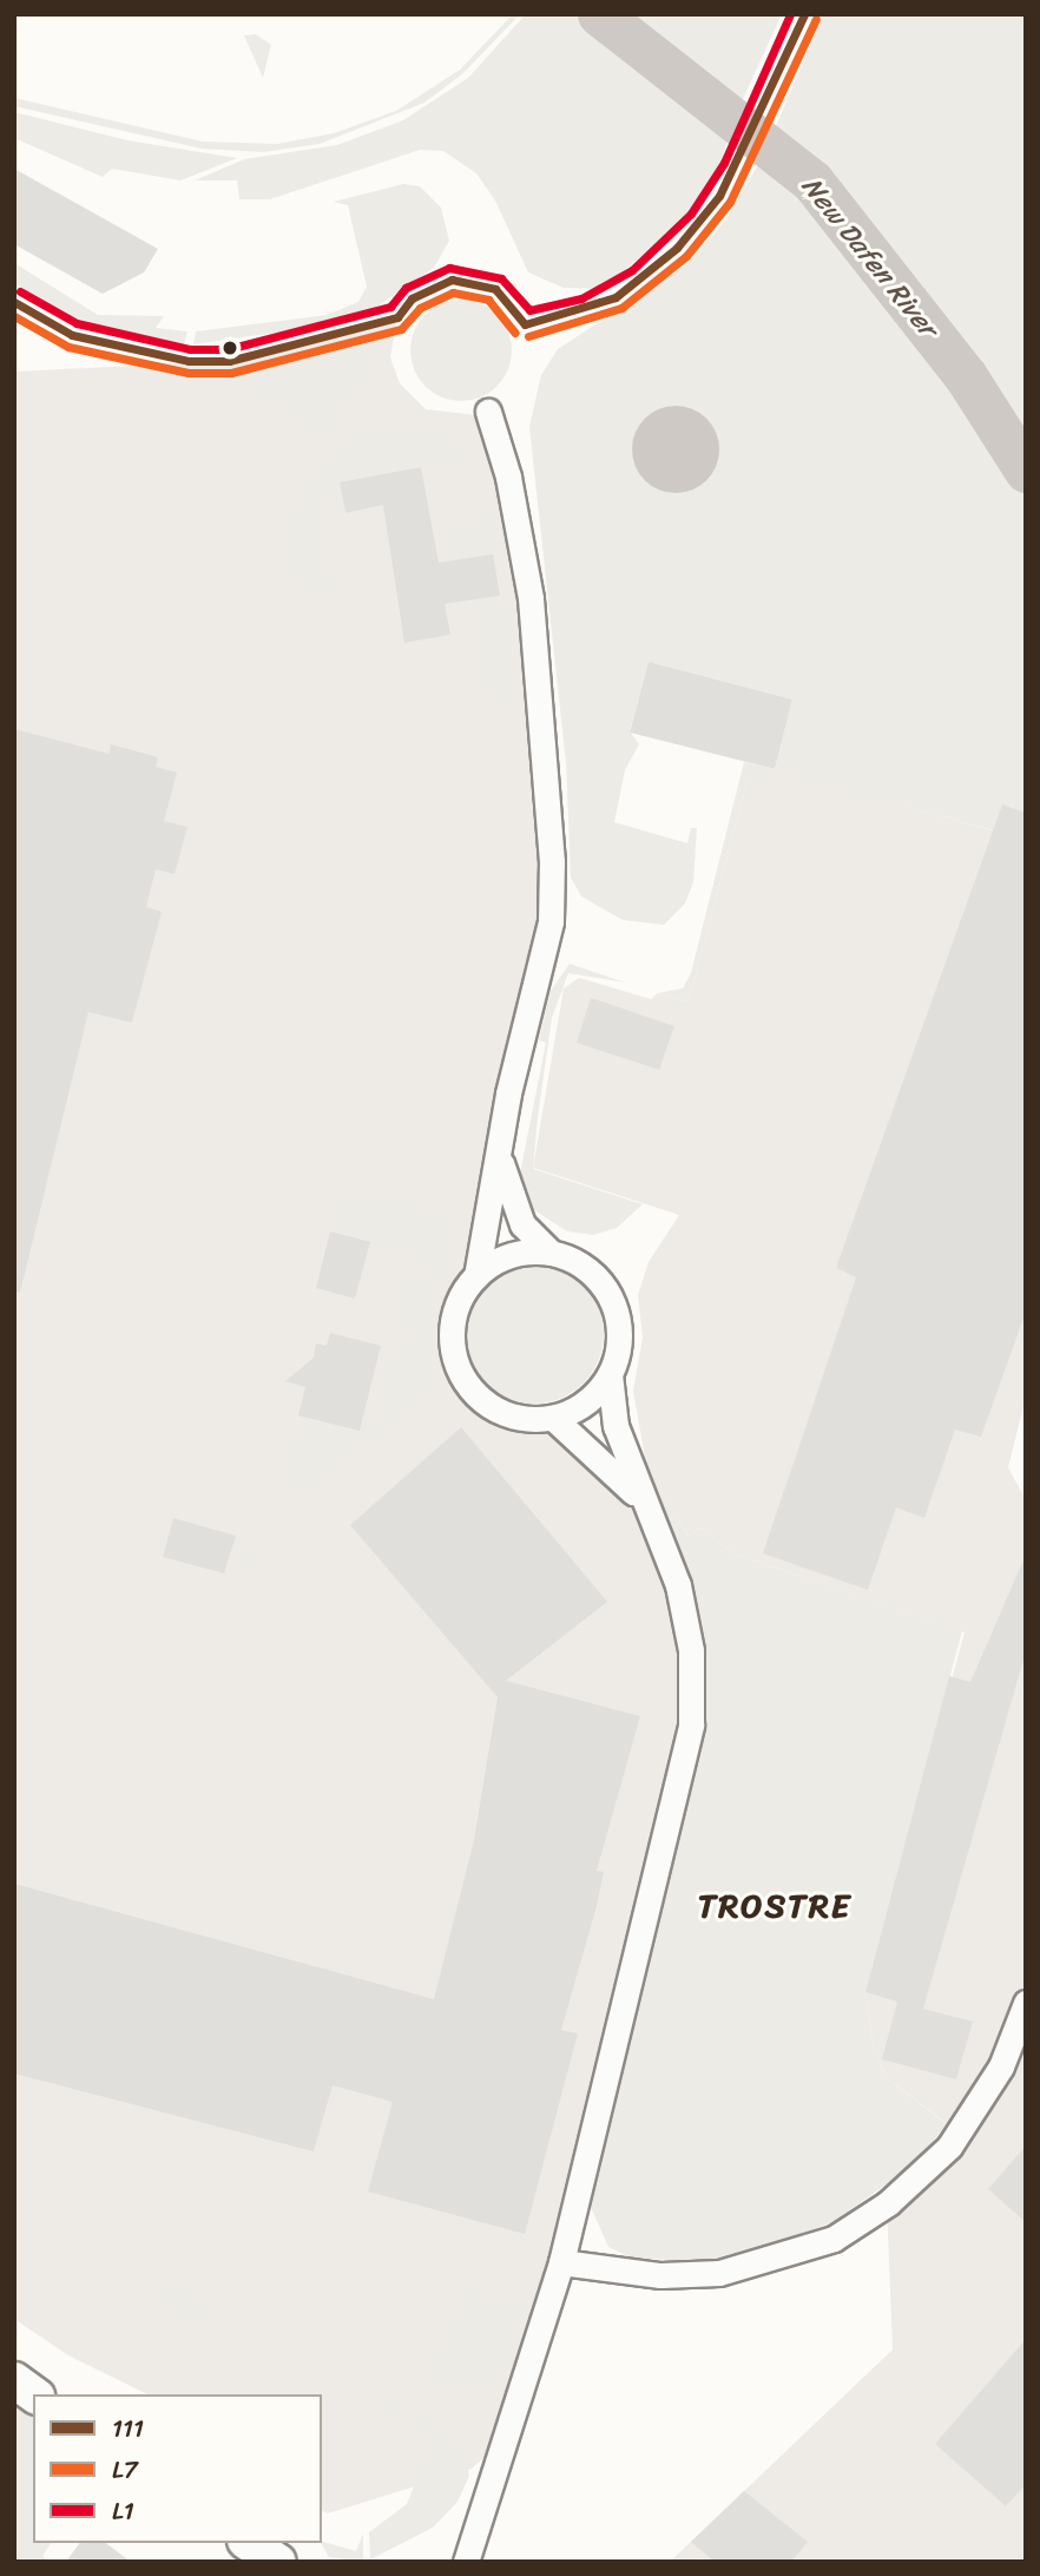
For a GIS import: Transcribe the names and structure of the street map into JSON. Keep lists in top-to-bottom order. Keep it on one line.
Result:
{"districts":["TROSTRE"],"water":["New Dafen River"],"lines":["transit line 111","transit line L1","transit line L7"],"legend":["111","L7","L1"]}
